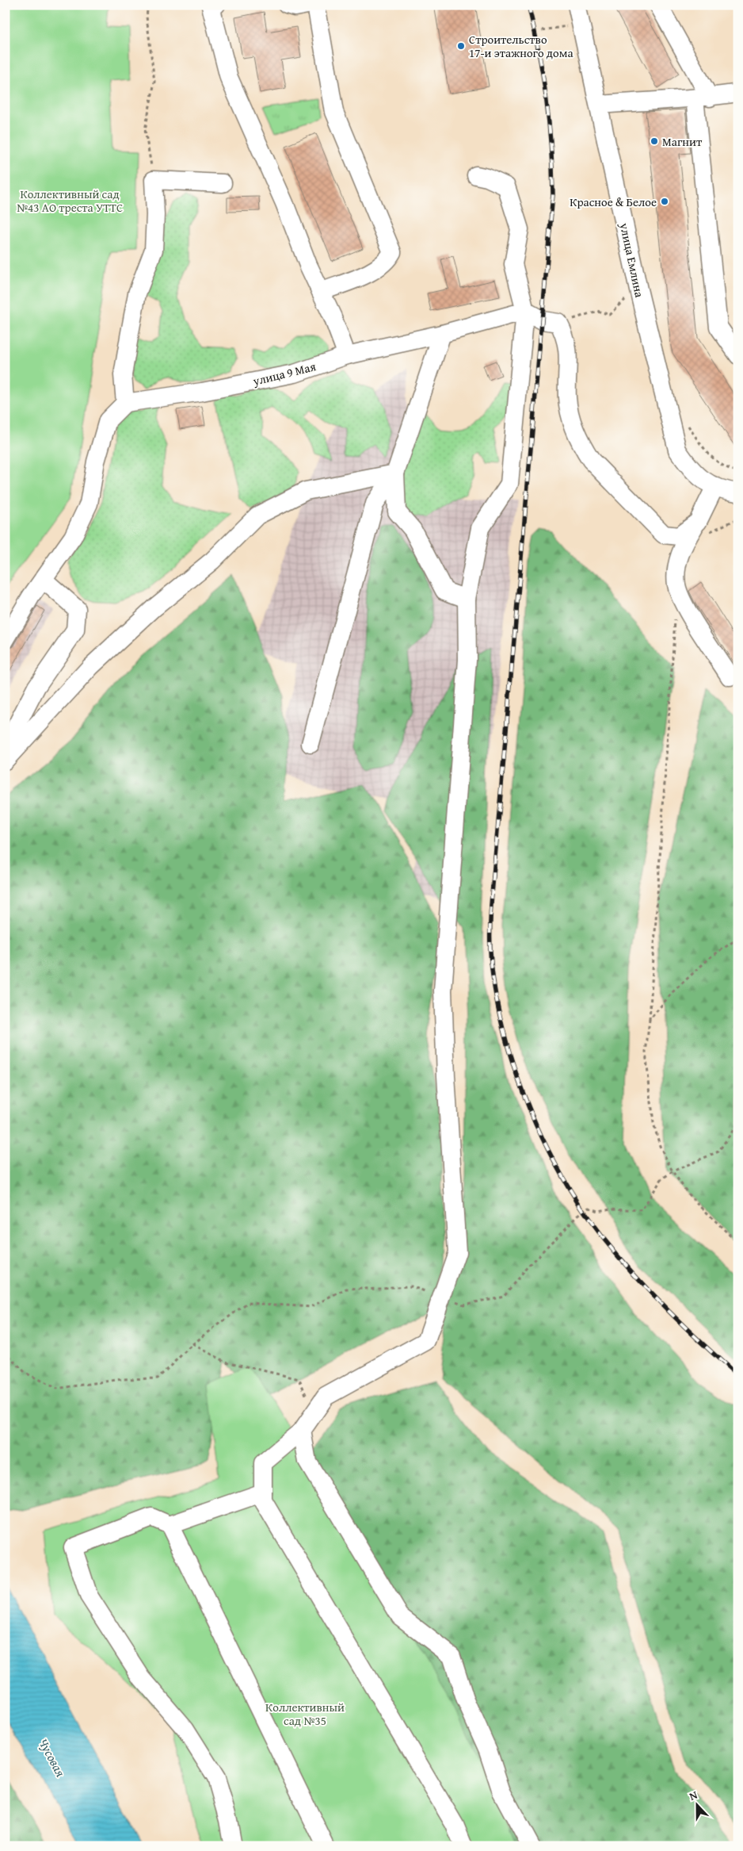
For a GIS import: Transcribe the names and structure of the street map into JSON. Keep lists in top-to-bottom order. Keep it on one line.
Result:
{"streets":{"street":["улица Емлина","улица 9 Мая"]},"water":["Чусовая"],"parks":["Коллективный сад №43 АО треста УТТС","Коллективный сад №35"],"places":["Строительство 17-и этажного дома","Магнит","Красное & Белое"],"north":"top"}
